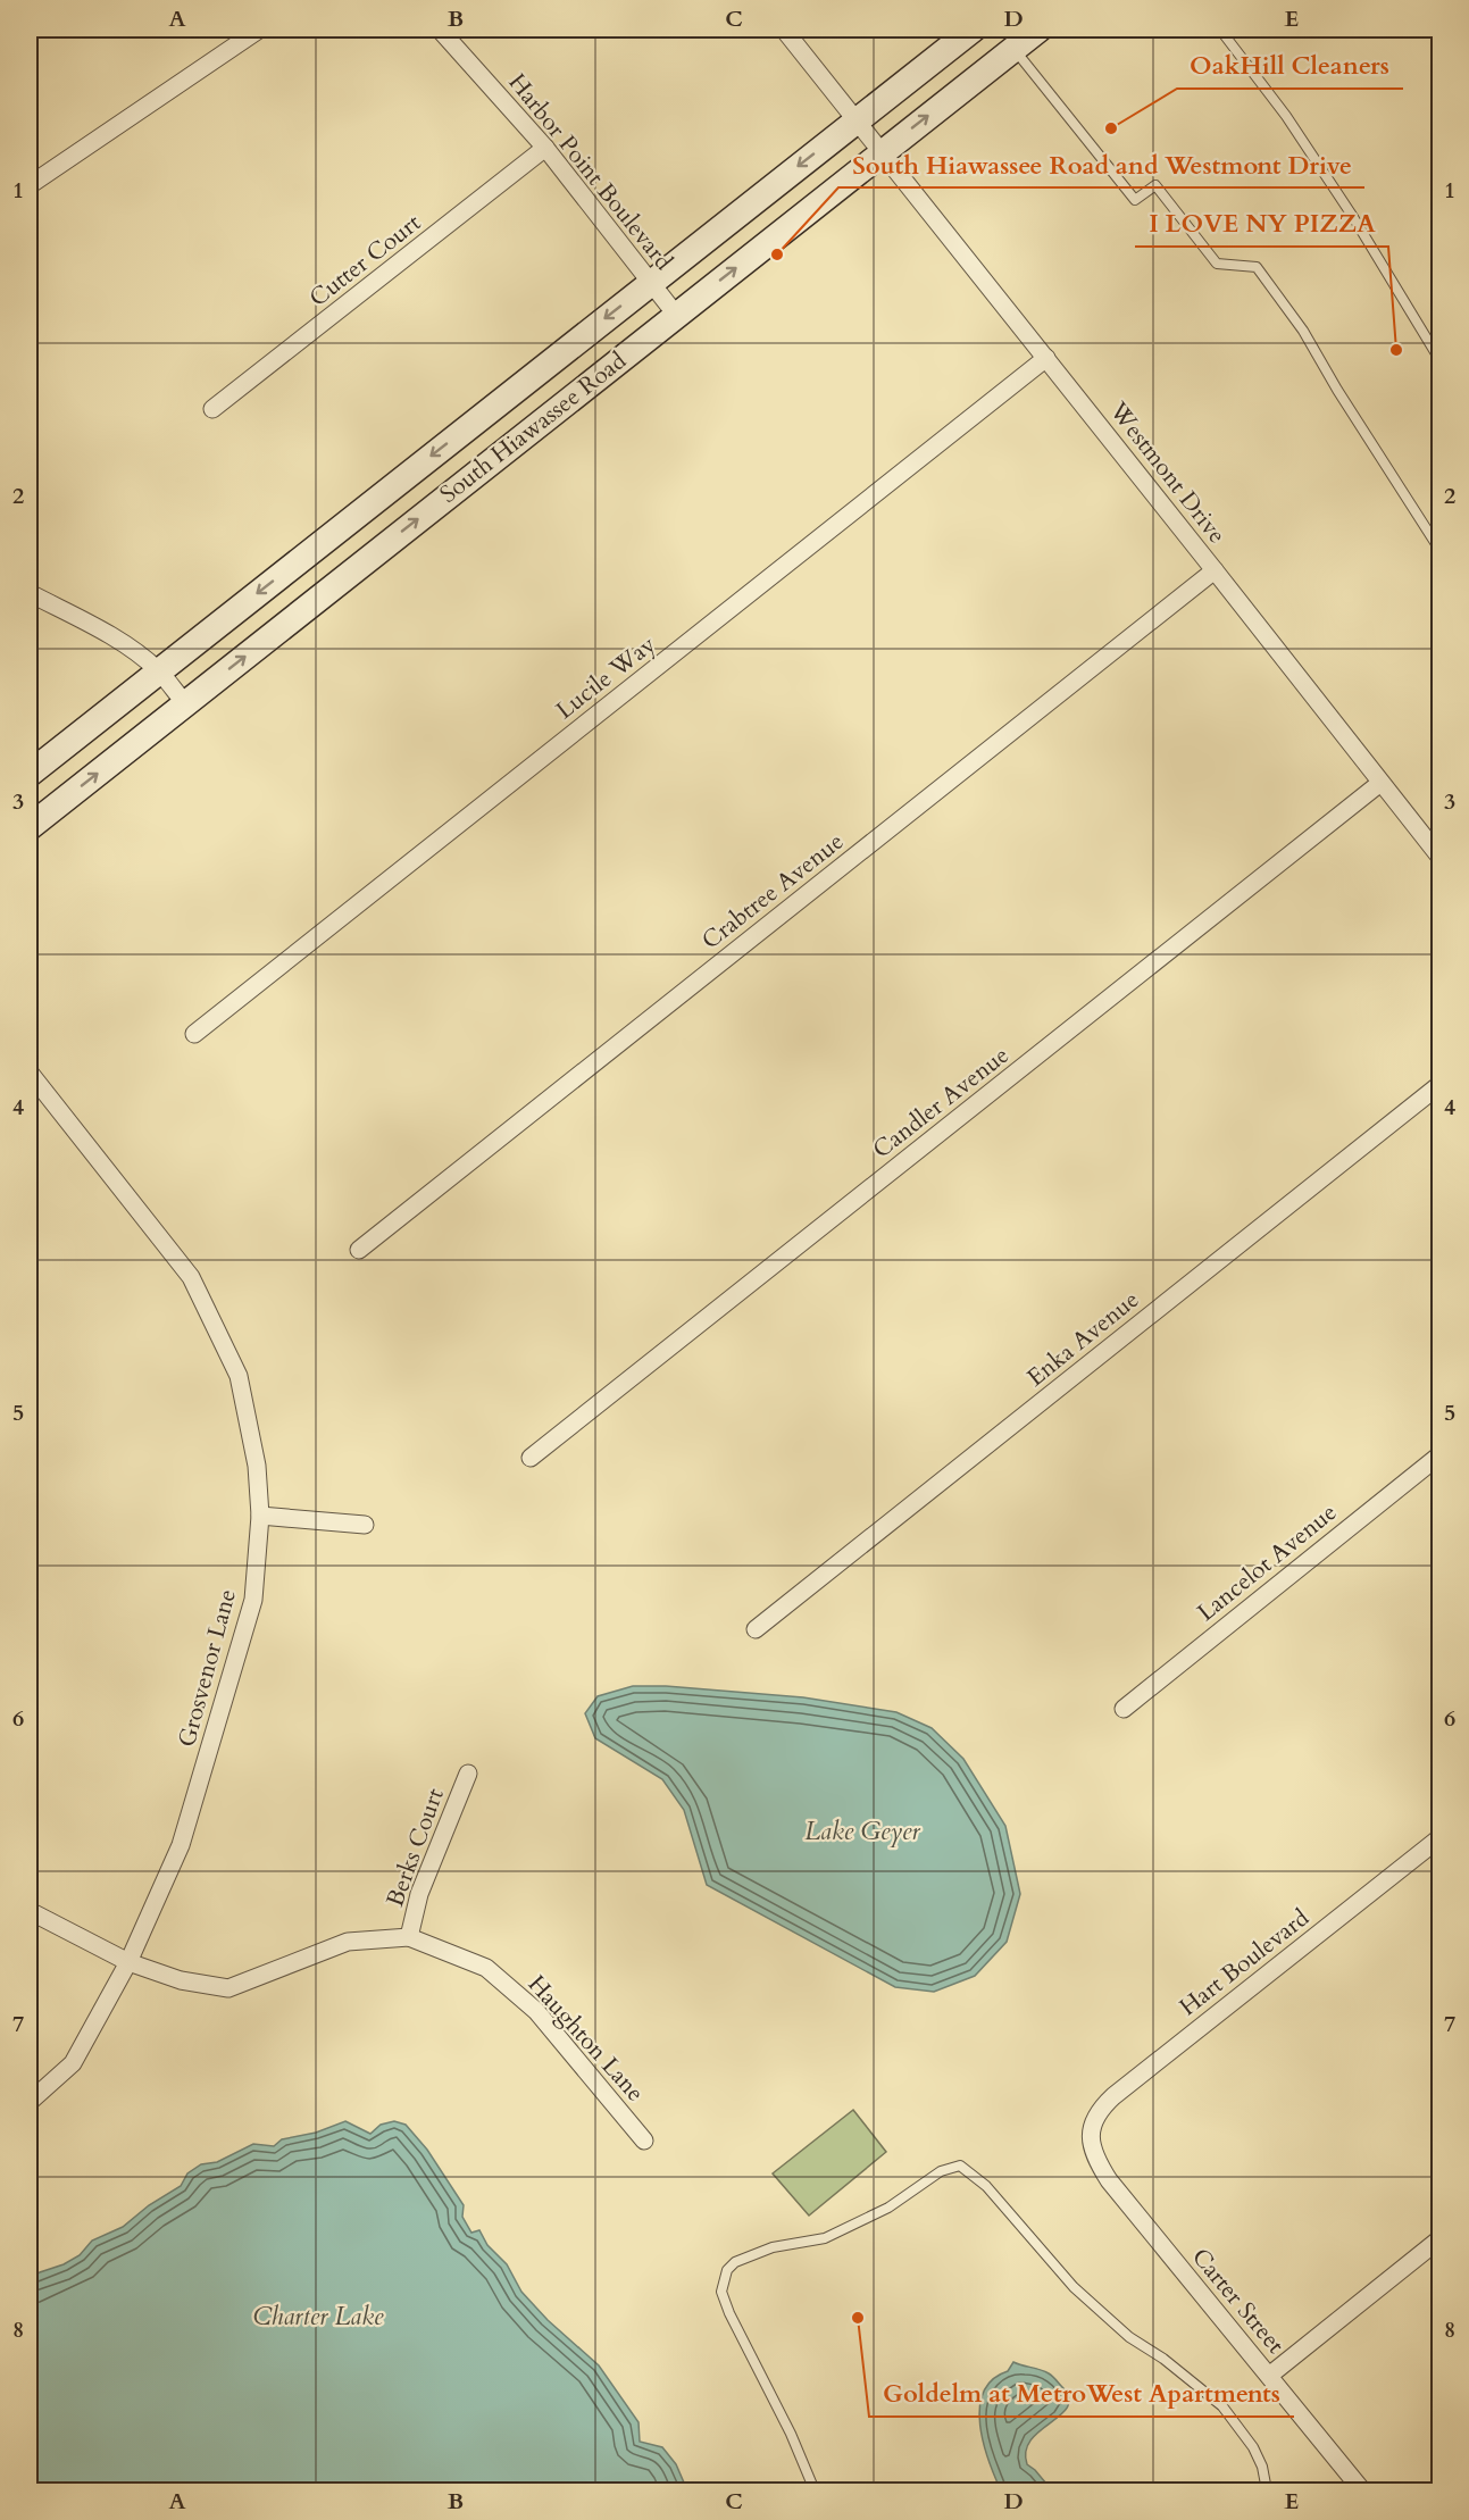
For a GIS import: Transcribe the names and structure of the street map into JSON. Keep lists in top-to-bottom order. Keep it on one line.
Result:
{"streets":{"street":["Harbor Point Boulevard","Cutter Court","South Hiawassee Road","Westmont Drive","Lucile Way","Crabtree Avenue","Candler Avenue","Enka Avenue","Lancelot Avenue","Grosvenor Lane","Berks Court","Hart Boulevard","Haughton Lane","Carter Street"]},"crossings":[["Harbor Point Boulevard","Cutter Court"],["Harbor Point Boulevard","South Hiawassee Road"],["South Hiawassee Road","Westmont Drive"],["Westmont Drive","Lucile Way"],["Westmont Drive","Crabtree Avenue"],["Westmont Drive","Candler Avenue"],["Grosvenor Lane","Haughton Lane"],["Berks Court","Haughton Lane"],["Hart Boulevard","Carter Street"]],"water":["Lake Geyer","Charter Lake"],"places":["OakHill Cleaners","South Hiawassee Road and Westmont Drive","I LOVE NY PIZZA","Goldelm at MetroWest Apartments"],"grid":{"columns":["A","B","C","D","E"],"rows":["1","2","3","4","5","6","7","8"]}}
